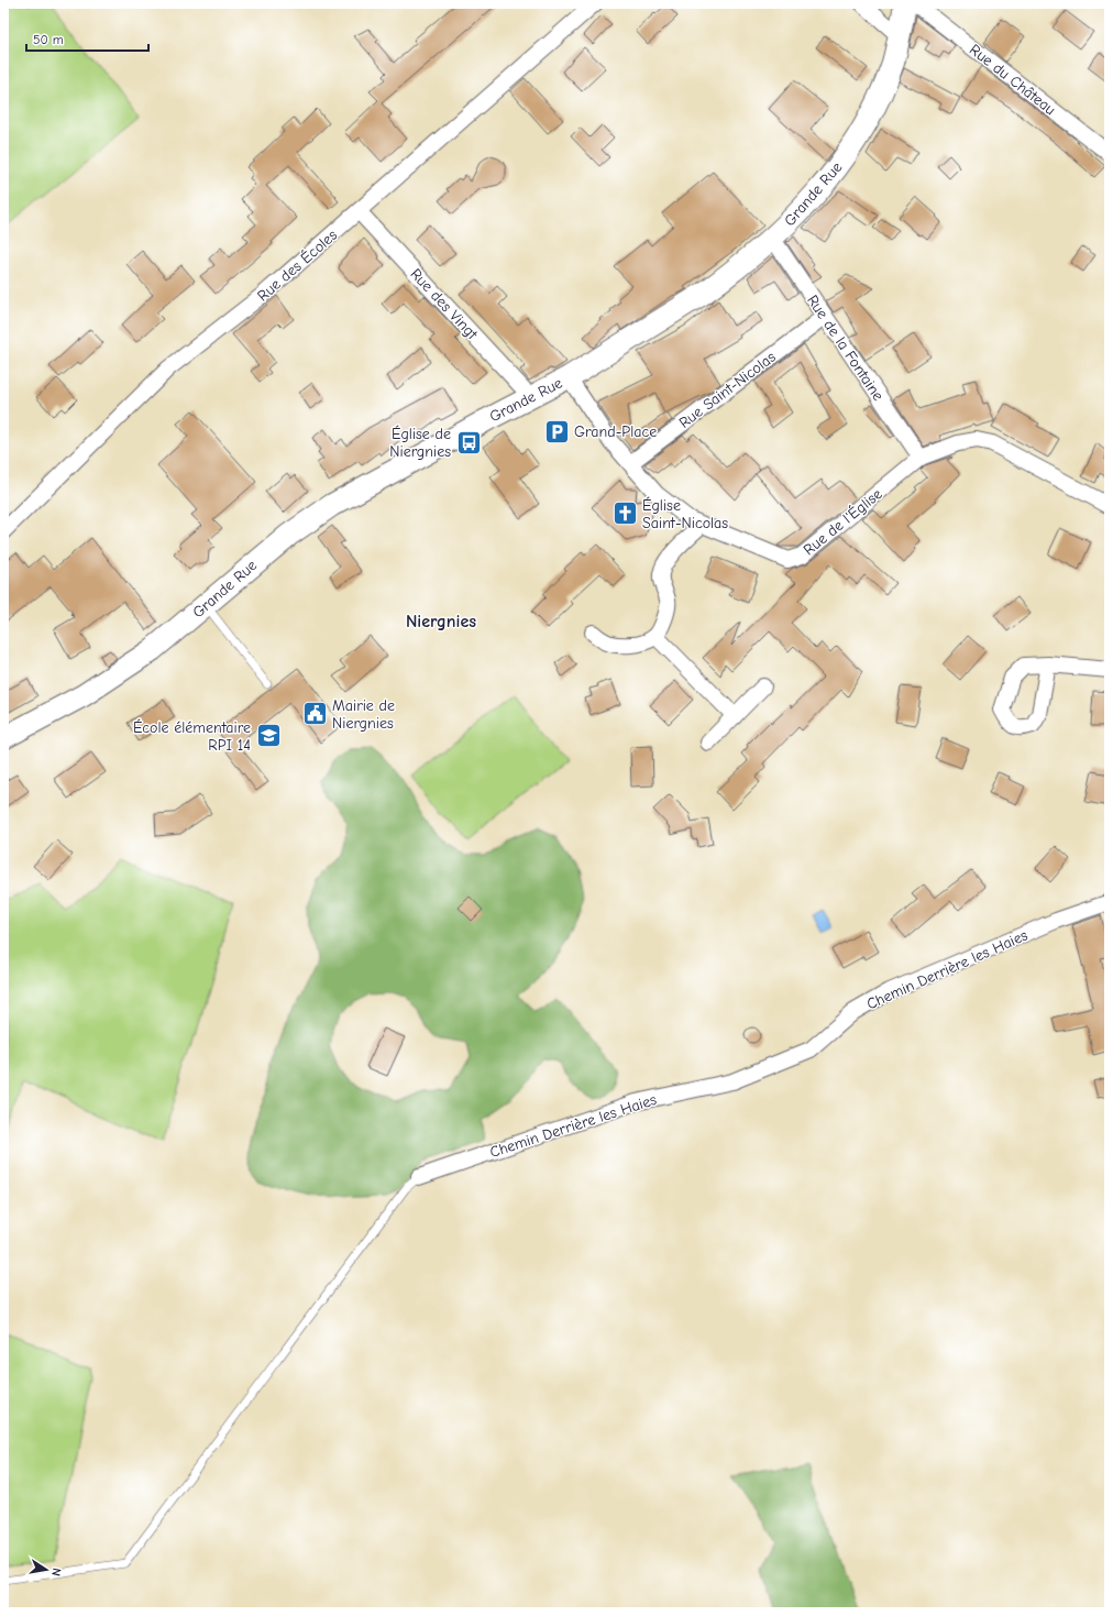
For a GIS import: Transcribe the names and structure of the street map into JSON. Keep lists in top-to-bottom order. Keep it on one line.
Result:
{"streets":{"street":["Rue du Château","Grande Rue","Rue des Écoles","Rue des Vingt","Rue de la Fontaine","Rue Saint-Nicolas","Rue de l'Église","Chemin Derrière les Haies"]},"crossings":[["Grande Rue","Rue des Vingt"],["Grande Rue","Rue de la Fontaine"],["Grande Rue","Rue de l'Église"],["Rue des Écoles","Rue des Vingt"],["Rue de la Fontaine","Rue Saint-Nicolas"],["Rue de la Fontaine","Rue de l'Église"],["Rue Saint-Nicolas","Rue de l'Église"]],"districts":["Niergnies"],"places":{"parking":["Grand-Place"],"bus stop":["Église de Niergnies"],"church":["Église Saint-Nicolas"],"public building":["Mairie de Niergnies"],"school or university":["École élémentaire RPI 14"]},"scale_bar":"50 m","north":"right"}
